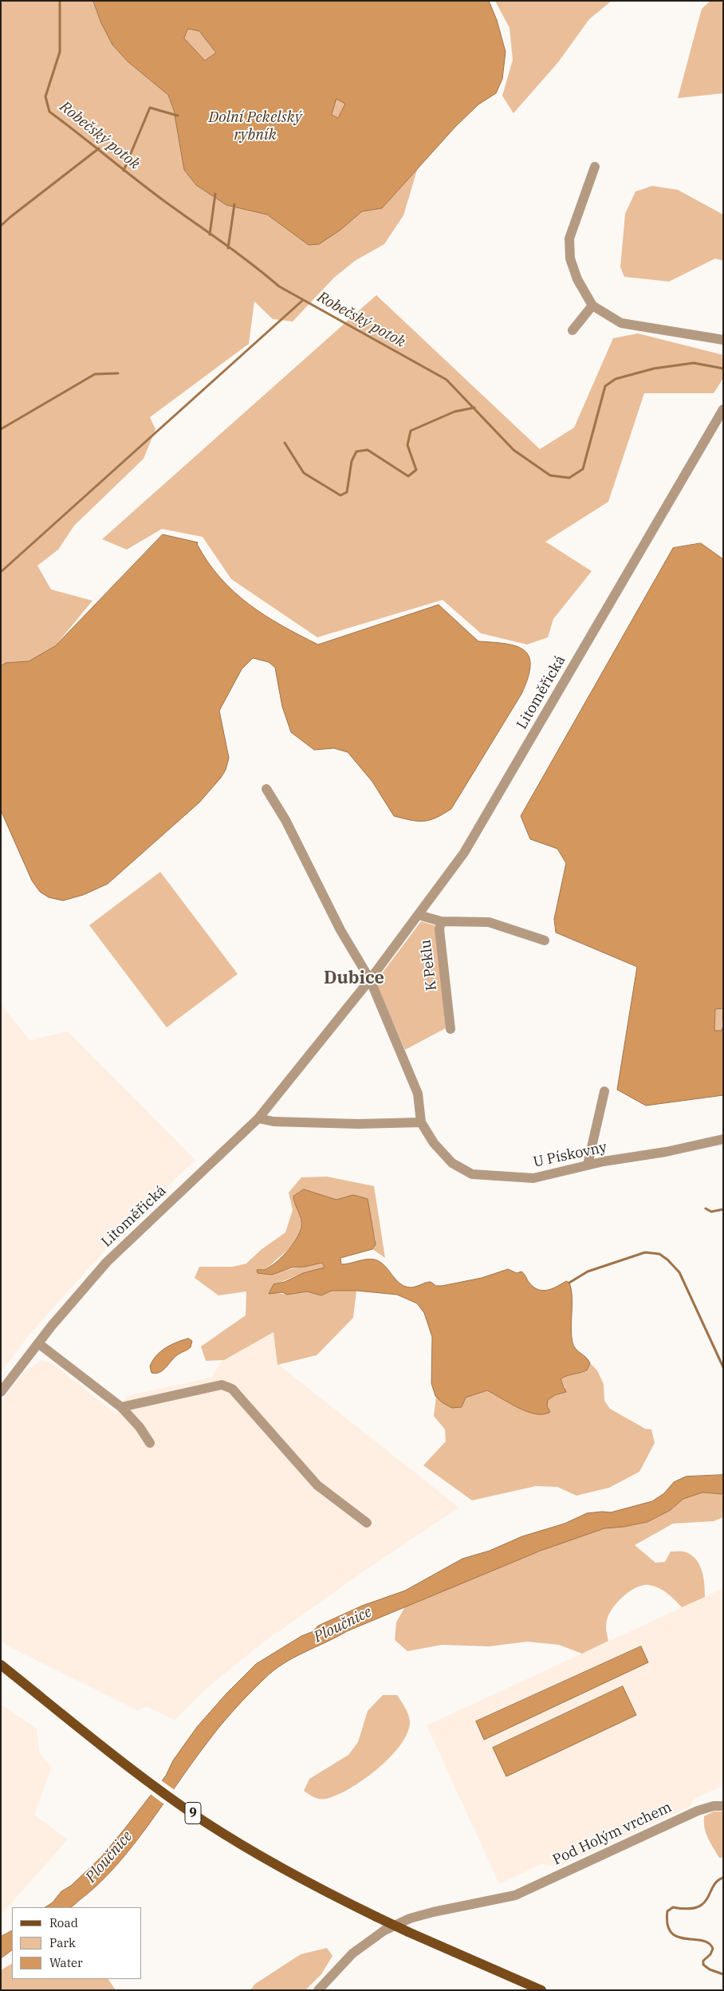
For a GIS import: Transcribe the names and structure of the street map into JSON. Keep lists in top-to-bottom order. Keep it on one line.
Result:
{"streets":{"main road":["9"],"street":["Litoměřická","K Peklu","U Pískovny","Pod Holým vrchem"]},"crossings":[["Litoměřická","K Peklu"]],"districts":["Dubice"],"water":["Dolní Pekelský rybník","Robečský potok","Ploučnice"],"legend":["Road","Park","Water"]}
